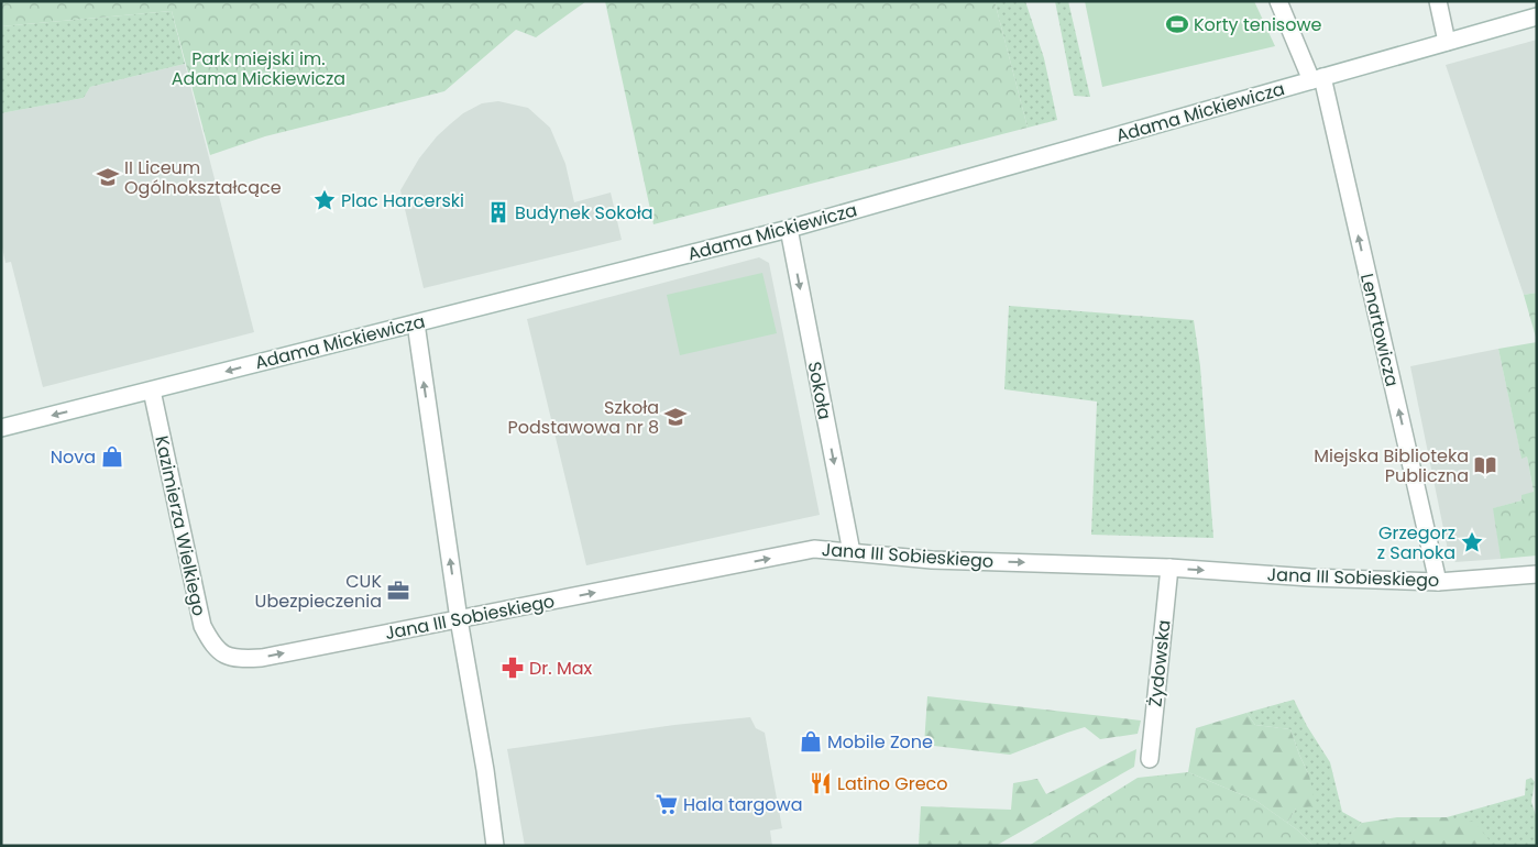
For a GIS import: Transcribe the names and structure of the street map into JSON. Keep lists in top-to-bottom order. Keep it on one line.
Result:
{"streets":{"street":["Adama Mickiewicza","Lenartowicza","Sokoła","Kazimierza Wielkiego","Jana III Sobieskiego","Żydowska"]},"crossings":[["Adama Mickiewicza","Lenartowicza"],["Adama Mickiewicza","Sokoła"],["Adama Mickiewicza","Kazimierza Wielkiego"],["Lenartowicza","Jana III Sobieskiego"],["Sokoła","Jana III Sobieskiego"],["Kazimierza Wielkiego","Jana III Sobieskiego"],["Jana III Sobieskiego","Żydowska"]],"one_way":["Lenartowicza","Sokoła","Jana III Sobieskiego"],"parks":["Park miejski im. Adama Mickiewicza"],"places":{"sports":["Korty tenisowe"],"school or university":["II Liceum Ogólnokształcące","Szkoła Podstawowa nr 8"],"place":["Plac Harcerski","Grzegorz z Sanoka"],"building":["Budynek Sokoła"],"shop":["Nova","Mobile Zone"],"library":["Miejska Biblioteka Publiczna"],"office":["CUK Ubezpieczenia"],"pharmacy":["Dr. Max"],"restaurant":["Latino Greco"],"supermarket":["Hala targowa"]}}
